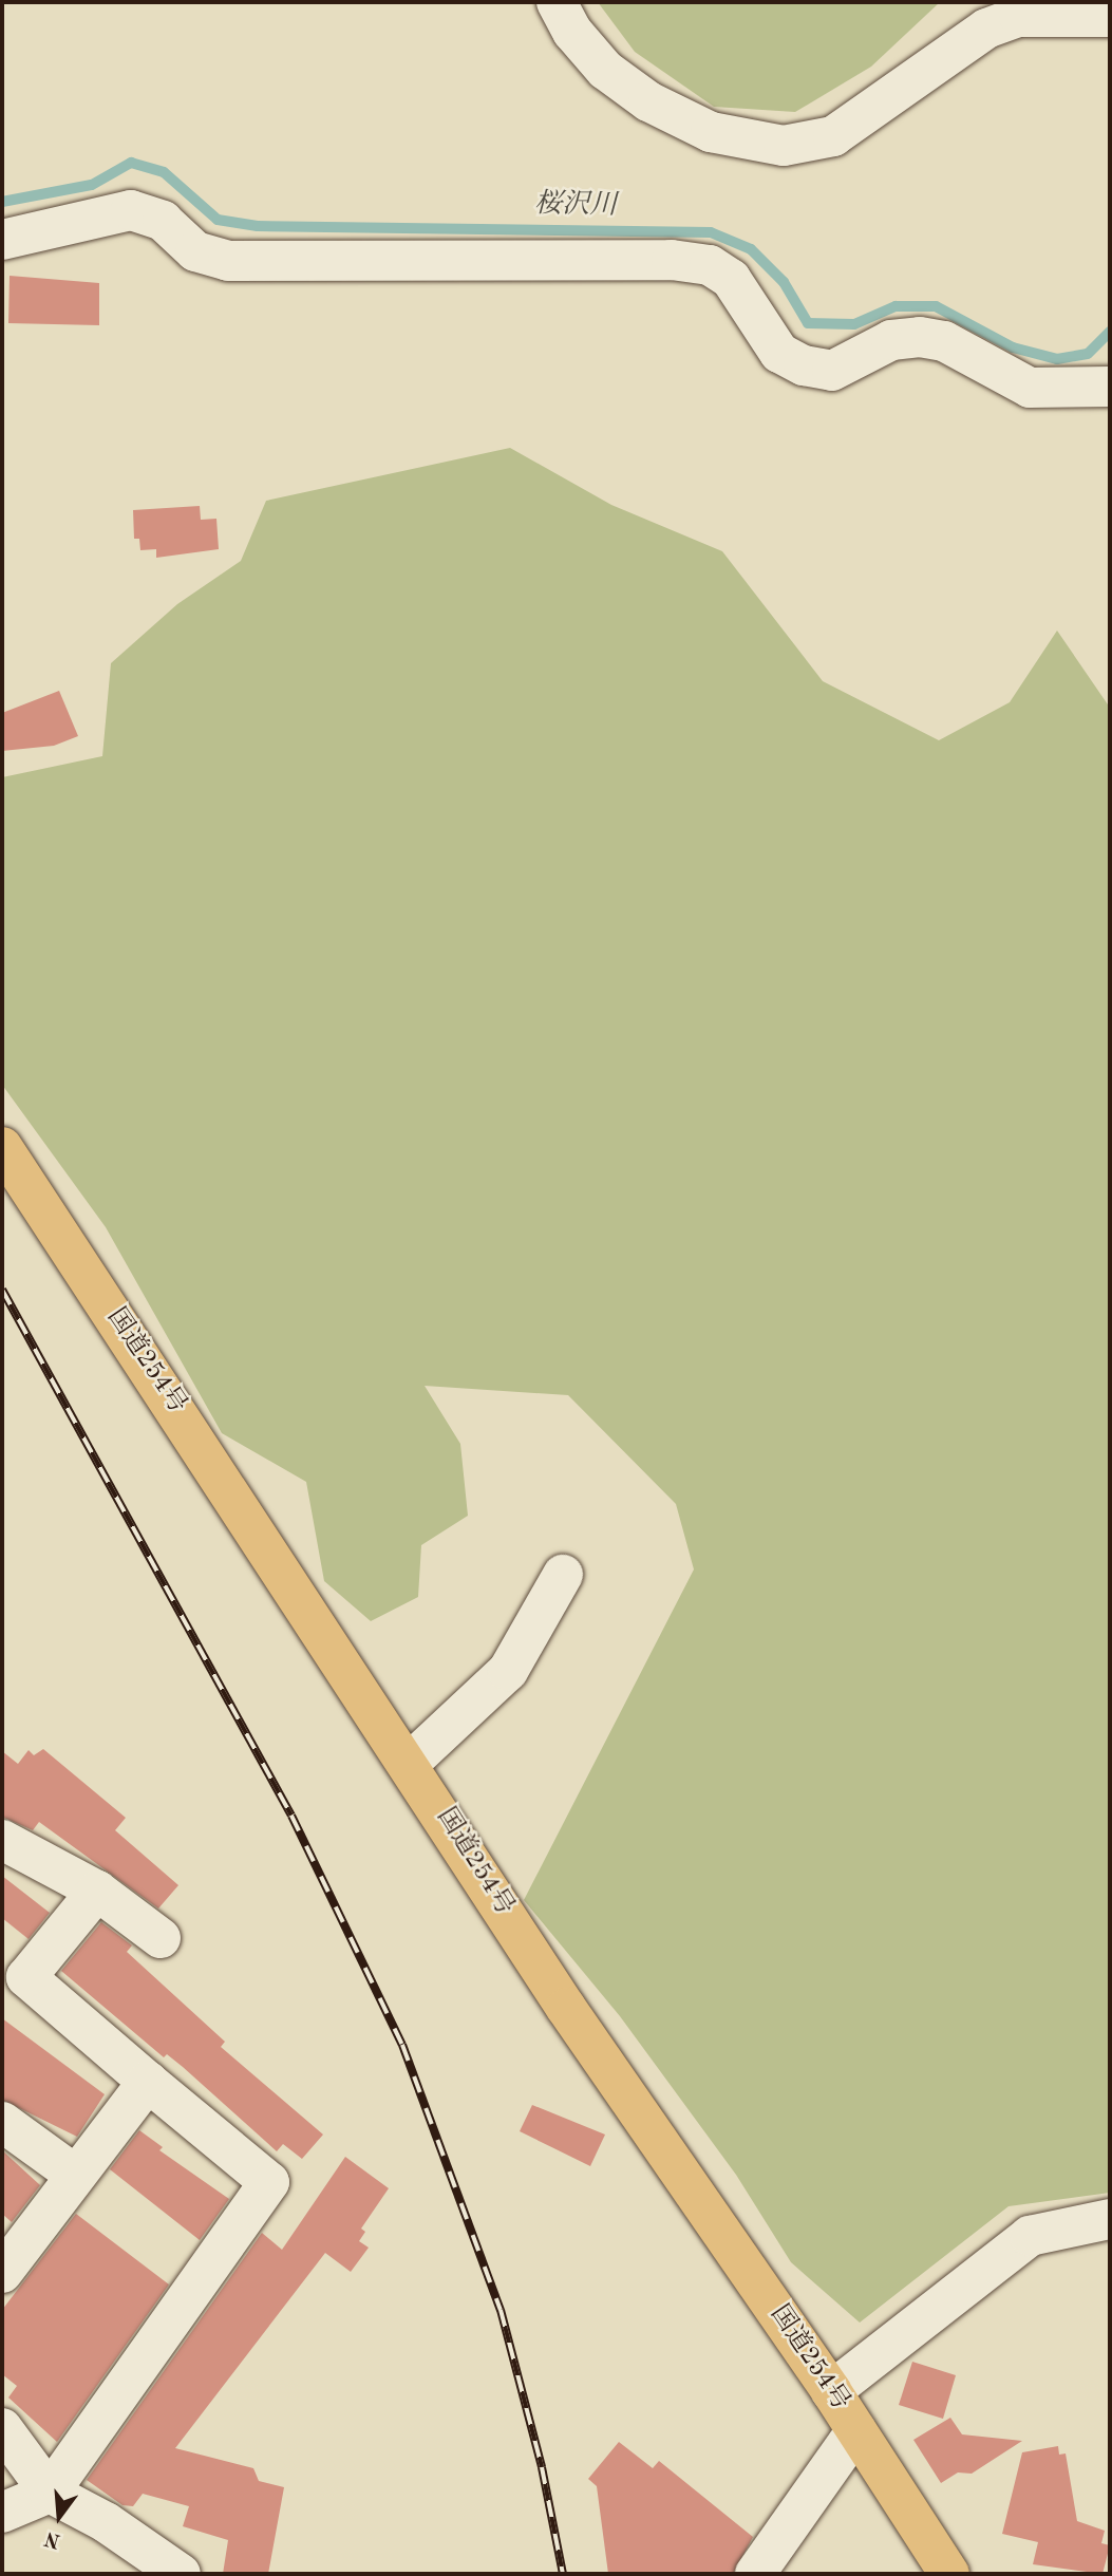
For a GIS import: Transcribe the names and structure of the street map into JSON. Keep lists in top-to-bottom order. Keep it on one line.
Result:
{"streets":{"highway":["国道254号"]},"water":["桜沢川"],"north":"bottom"}
